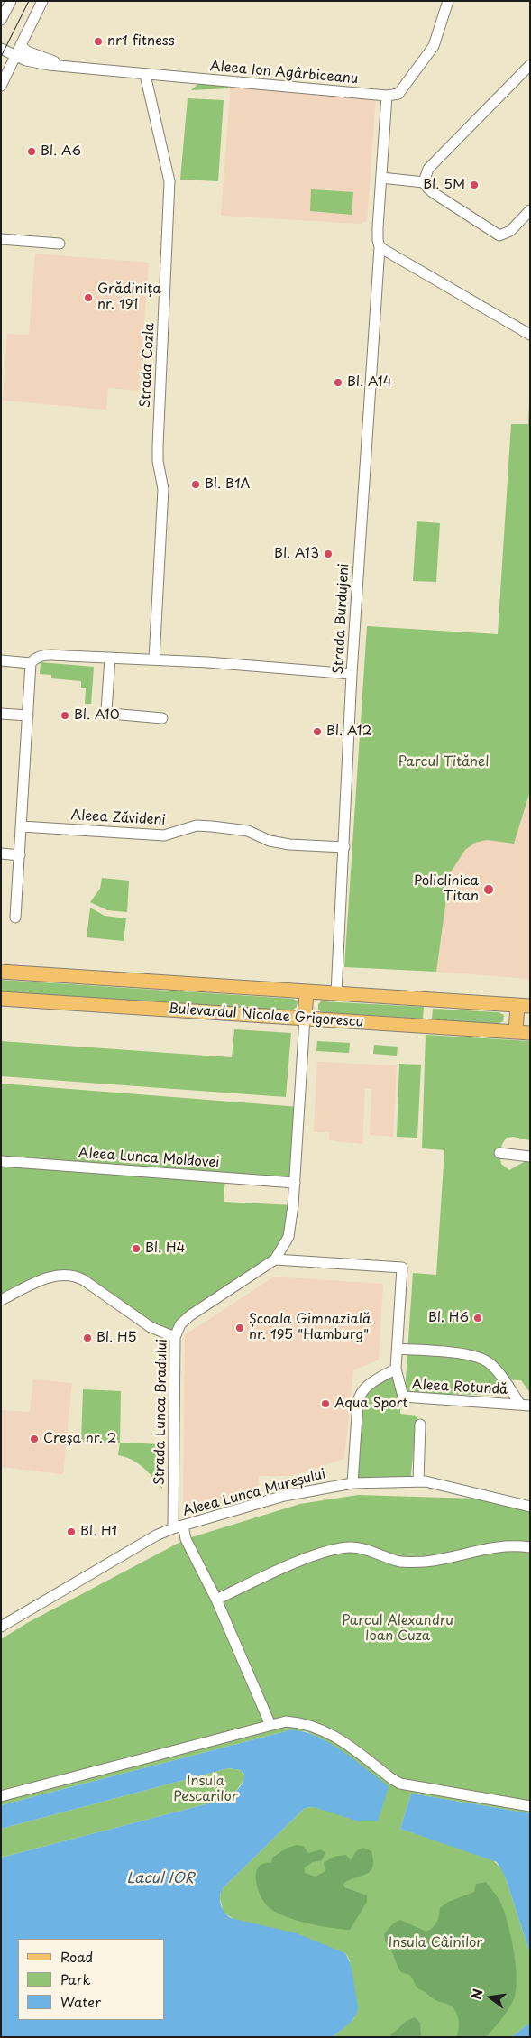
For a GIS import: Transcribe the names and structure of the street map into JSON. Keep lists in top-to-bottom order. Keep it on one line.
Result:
{"streets":{"main road":["Bulevardul Nicolae Grigorescu"],"street":["Aleea Ion Agârbiceanu","Strada Cozla","Strada Burdujeni","Aleea Zăvideni","Aleea Lunca Moldovei","Aleea Rotundă","Strada Lunca Bradului","Aleea Lunca Mureșului"]},"crossings":[["Aleea Ion Agârbiceanu","Strada Cozla"],["Aleea Ion Agârbiceanu","Strada Burdujeni"],["Strada Burdujeni","Aleea Zăvideni"],["Strada Burdujeni","Bulevardul Nicolae Grigorescu"],["Bulevardul Nicolae Grigorescu","Strada Lunca Bradului"],["Aleea Lunca Moldovei","Strada Lunca Bradului"],["Aleea Rotundă","Strada Lunca Bradului"],["Strada Lunca Bradului","Aleea Lunca Mureșului"]],"water":["Lacul IOR"],"parks":["Parcul Titănel","Parcul Alexandru Ioan Cuza","Insula Pescarilor","Insula Câinilor"],"places":["nr1 fitness","Bl. A6","Bl. 5M","Grădinița nr. 191","Bl. A14","Bl. B1A","Bl. A13","Bl. A10","Bl. A12","Policlinica Titan","Bl. H4","Bl. H6","Școala Gimnazială nr. 195 \"Hamburg\"","Bl. H5","Aqua Sport","Creșa nr. 2","Bl. H1"],"legend":["Road","Park","Water"],"north":"left"}
